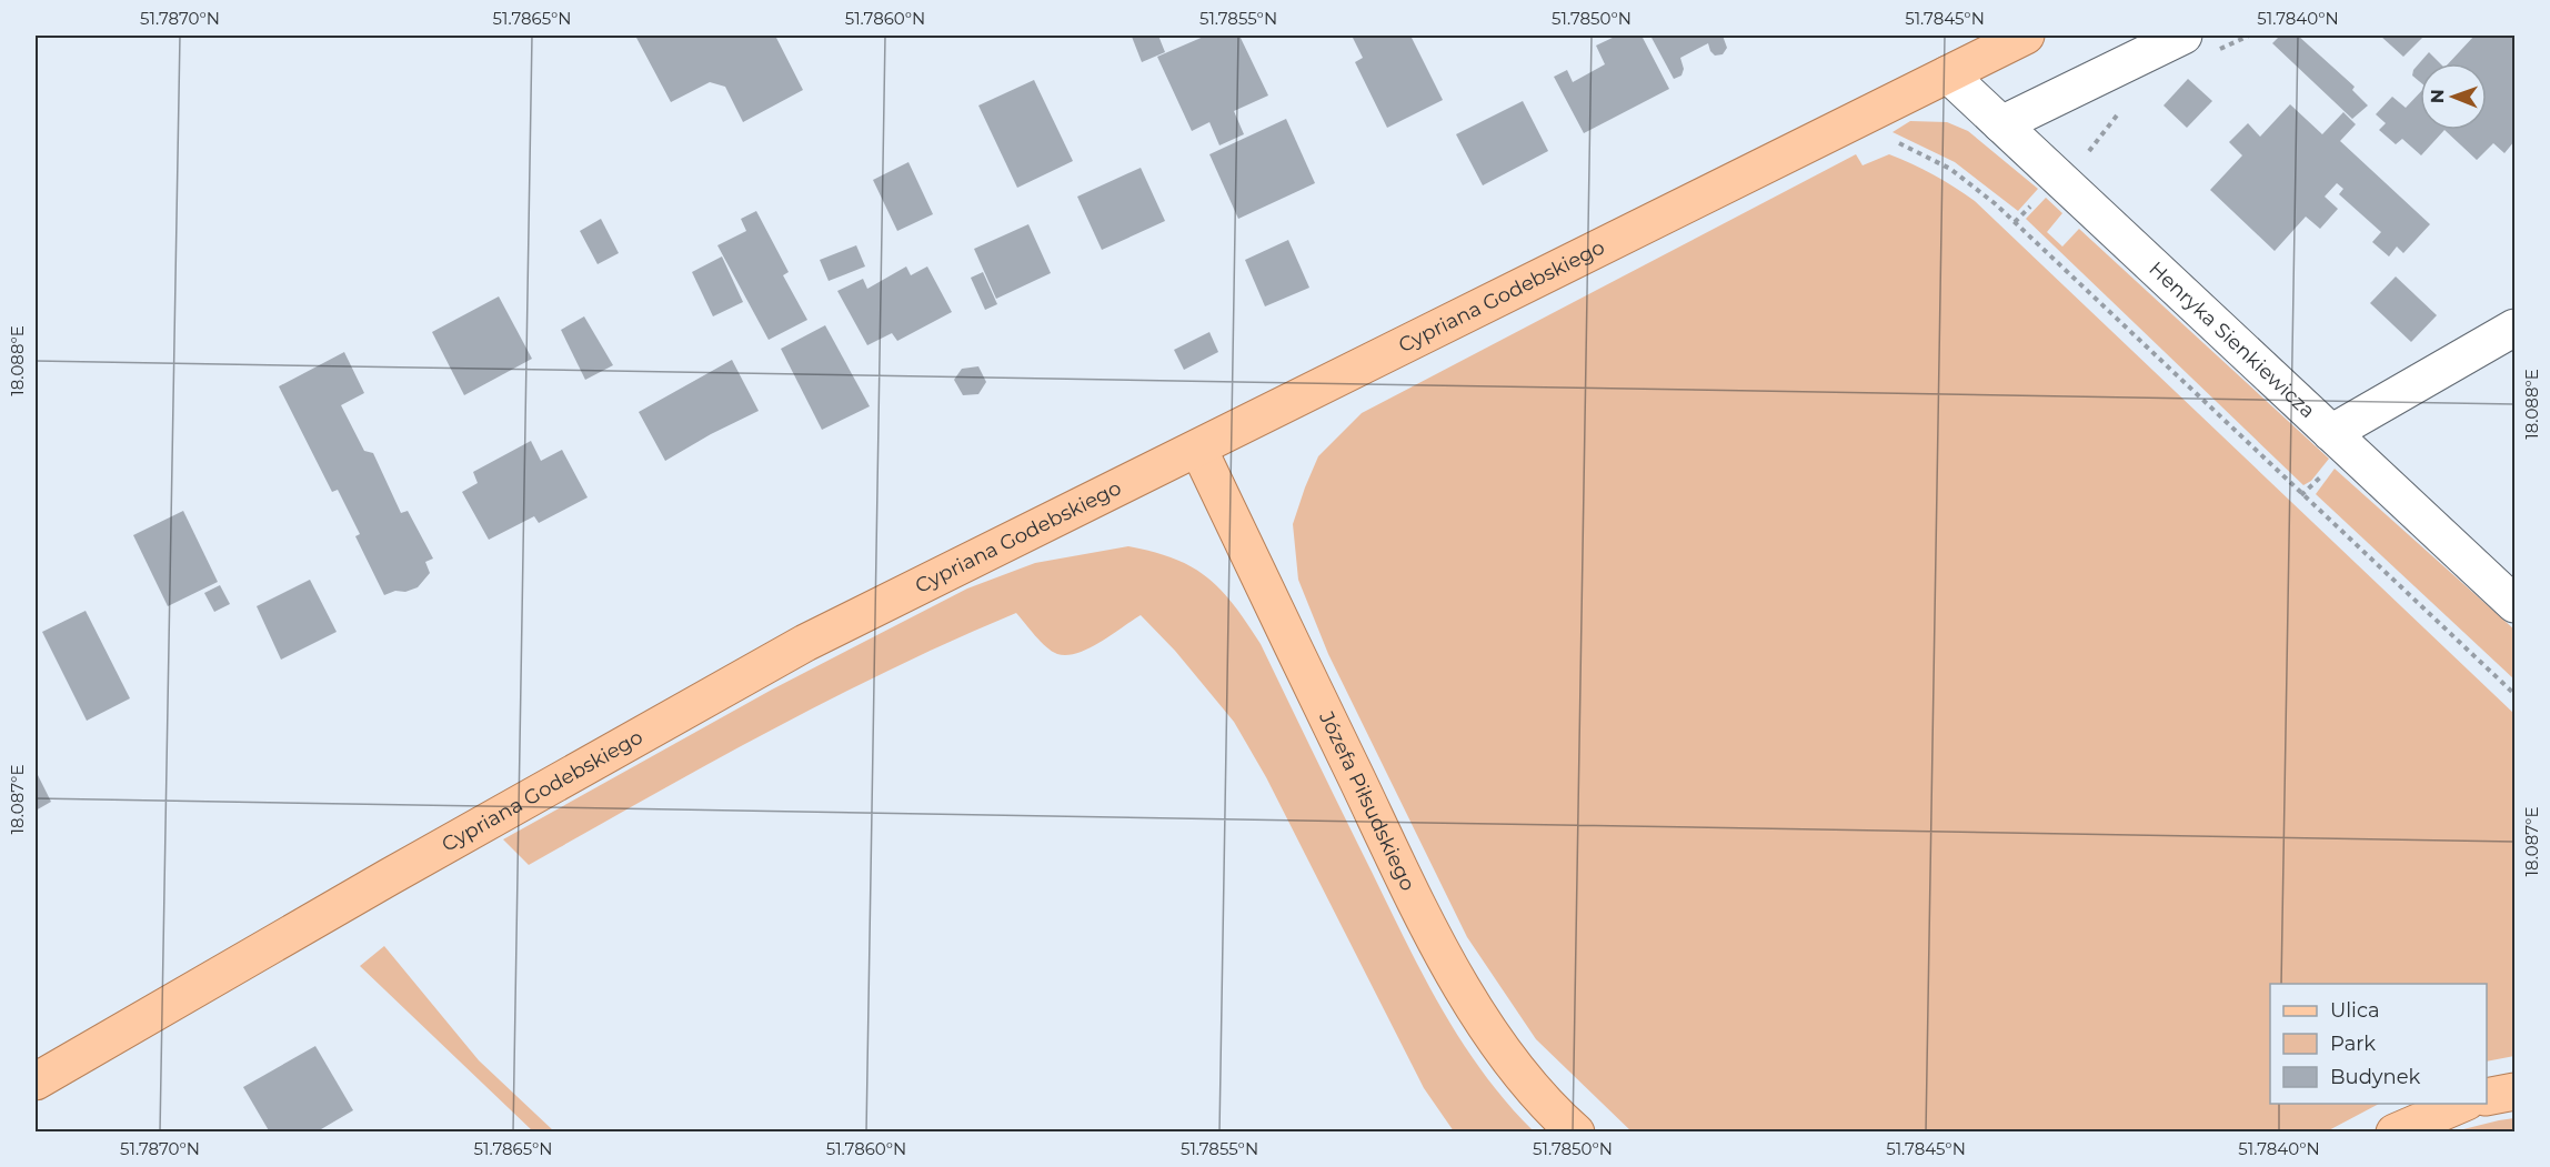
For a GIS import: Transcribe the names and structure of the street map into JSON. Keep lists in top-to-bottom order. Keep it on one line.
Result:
{"streets":{"main road":["Cypriana Godebskiego","Józefa Piłsudskiego"],"street":["Henryka Sienkiewicza"]},"crossings":[["Cypriana Godebskiego","Henryka Sienkiewicza"],["Cypriana Godebskiego","Józefa Piłsudskiego"]],"legend":["Ulica","Park","Budynek"],"north":"left","coordinates":["51.7870°N","51.7865°N","51.7860°N","51.7855°N","51.7850°N","51.7845°N","51.7840°N","18.088°E","18.087°E"]}
